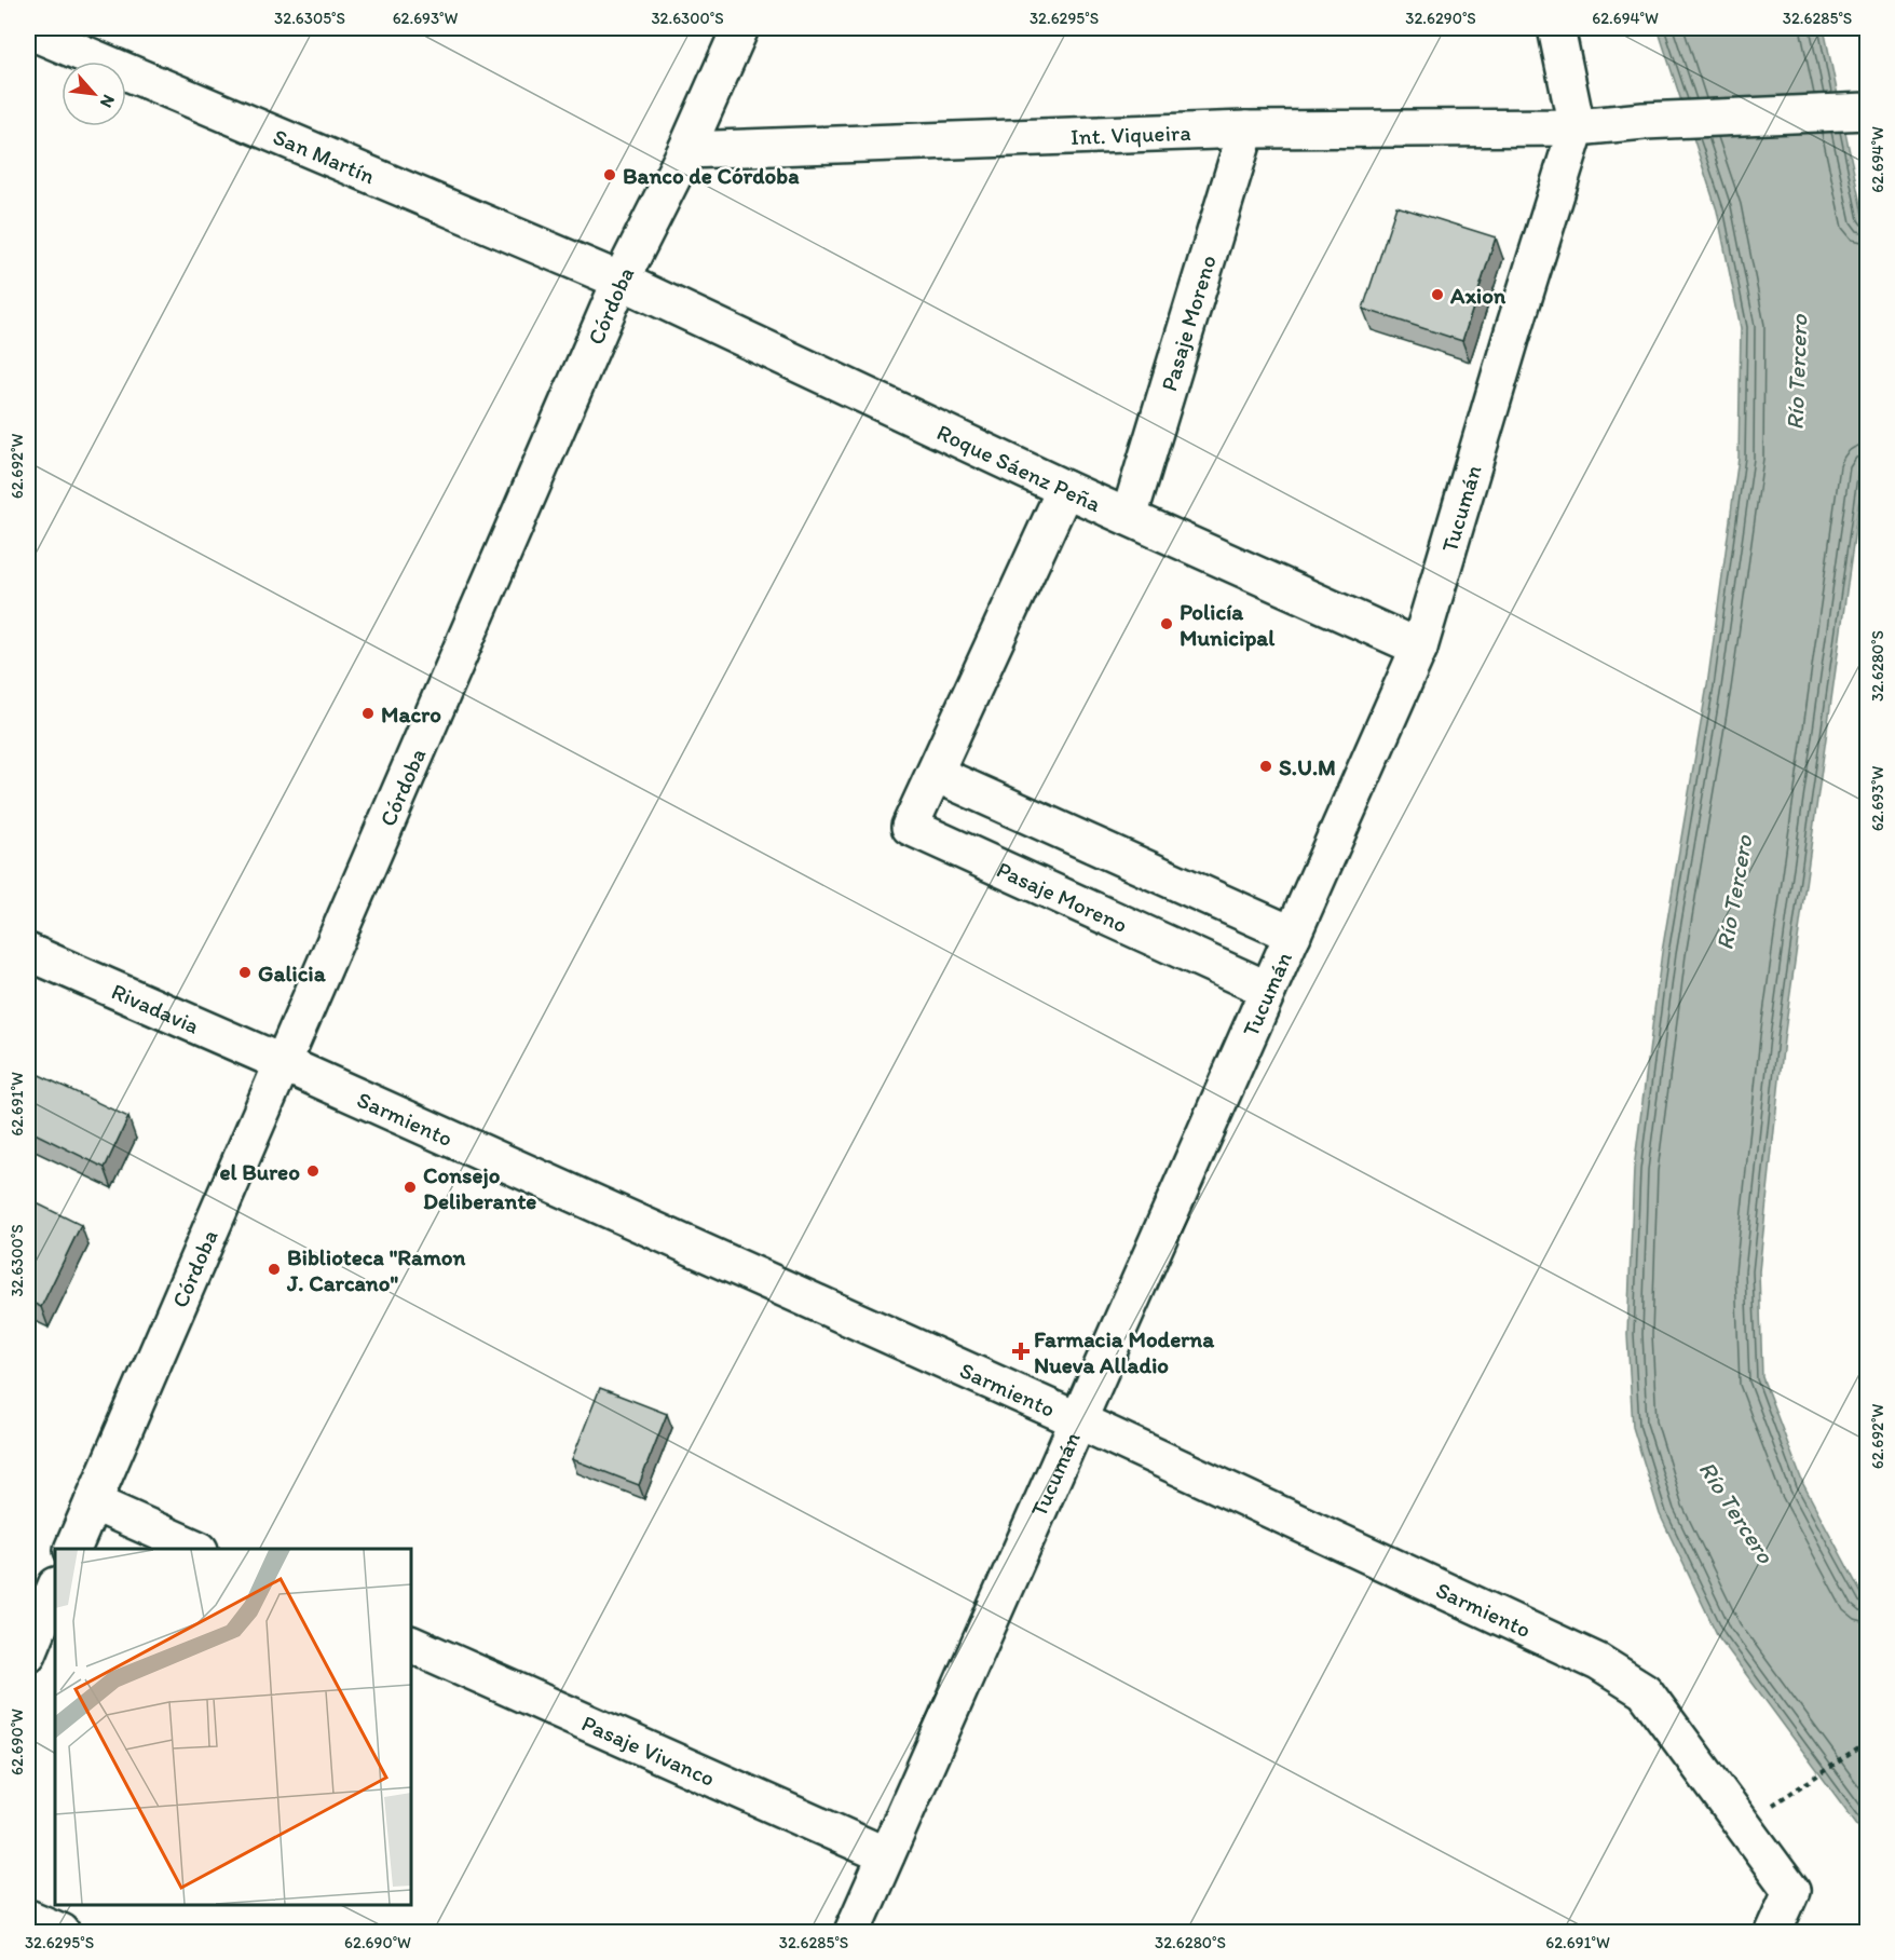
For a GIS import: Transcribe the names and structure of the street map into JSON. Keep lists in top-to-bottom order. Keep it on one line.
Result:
{"streets":{"street":["Int. Viqueira","San Martín","Córdoba","Pasaje Moreno","Roque Sáenz Peña","Tucumán","Rivadavia","Sarmiento","Pasaje Vivanco"]},"crossings":[["Int. Viqueira","Córdoba"],["Int. Viqueira","Pasaje Moreno"],["Int. Viqueira","Tucumán"],["San Martín","Córdoba"],["San Martín","Roque Sáenz Peña"],["Córdoba","Roque Sáenz Peña"],["Córdoba","Rivadavia"],["Córdoba","Sarmiento"],["Pasaje Moreno","Roque Sáenz Peña"],["Pasaje Moreno","Tucumán"],["Roque Sáenz Peña","Tucumán"],["Tucumán","Sarmiento"],["Tucumán","Pasaje Vivanco"],["Rivadavia","Sarmiento"]],"water":["Río Tercero"],"places":{"other":["Banco de Córdoba","Axion","Policía Municipal","Macro","S.U.M","Galicia","el Bureo","Consejo Deliberante","Biblioteca \"Ramon J. Carcano\""],"health":["Farmacia Moderna Nueva Alladio"]},"north":"bottom right","coordinates":["32.6305°S","62.693°W","32.6300°S","32.6295°S","32.6290°S","62.694°W","32.6285°S","62.692°W","32.6280°S","62.691°W","62.690°W"]}
